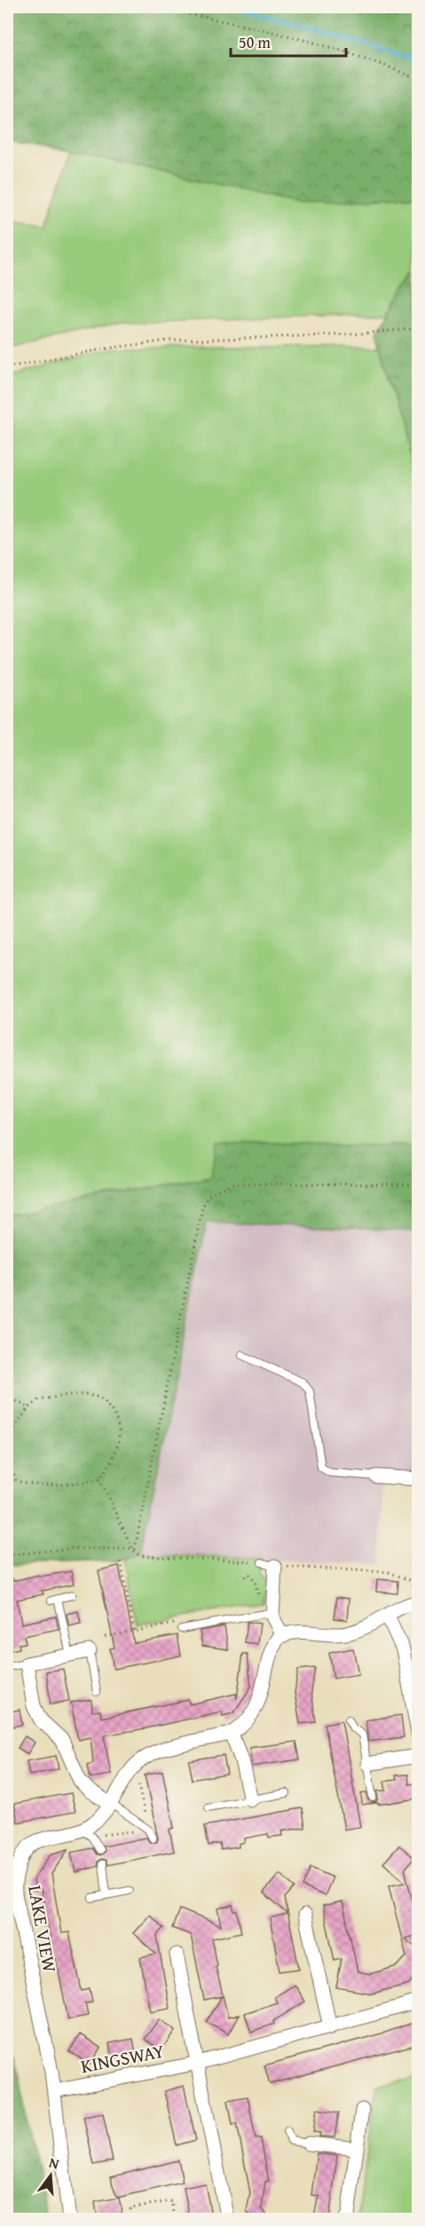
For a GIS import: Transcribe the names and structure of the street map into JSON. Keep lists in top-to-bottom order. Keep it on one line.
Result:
{"streets":{"street":["LAKE VIEW","KINGSWAY"]},"crossings":[["LAKE VIEW","KINGSWAY"]],"scale_bar":"50 m","north":"top"}
